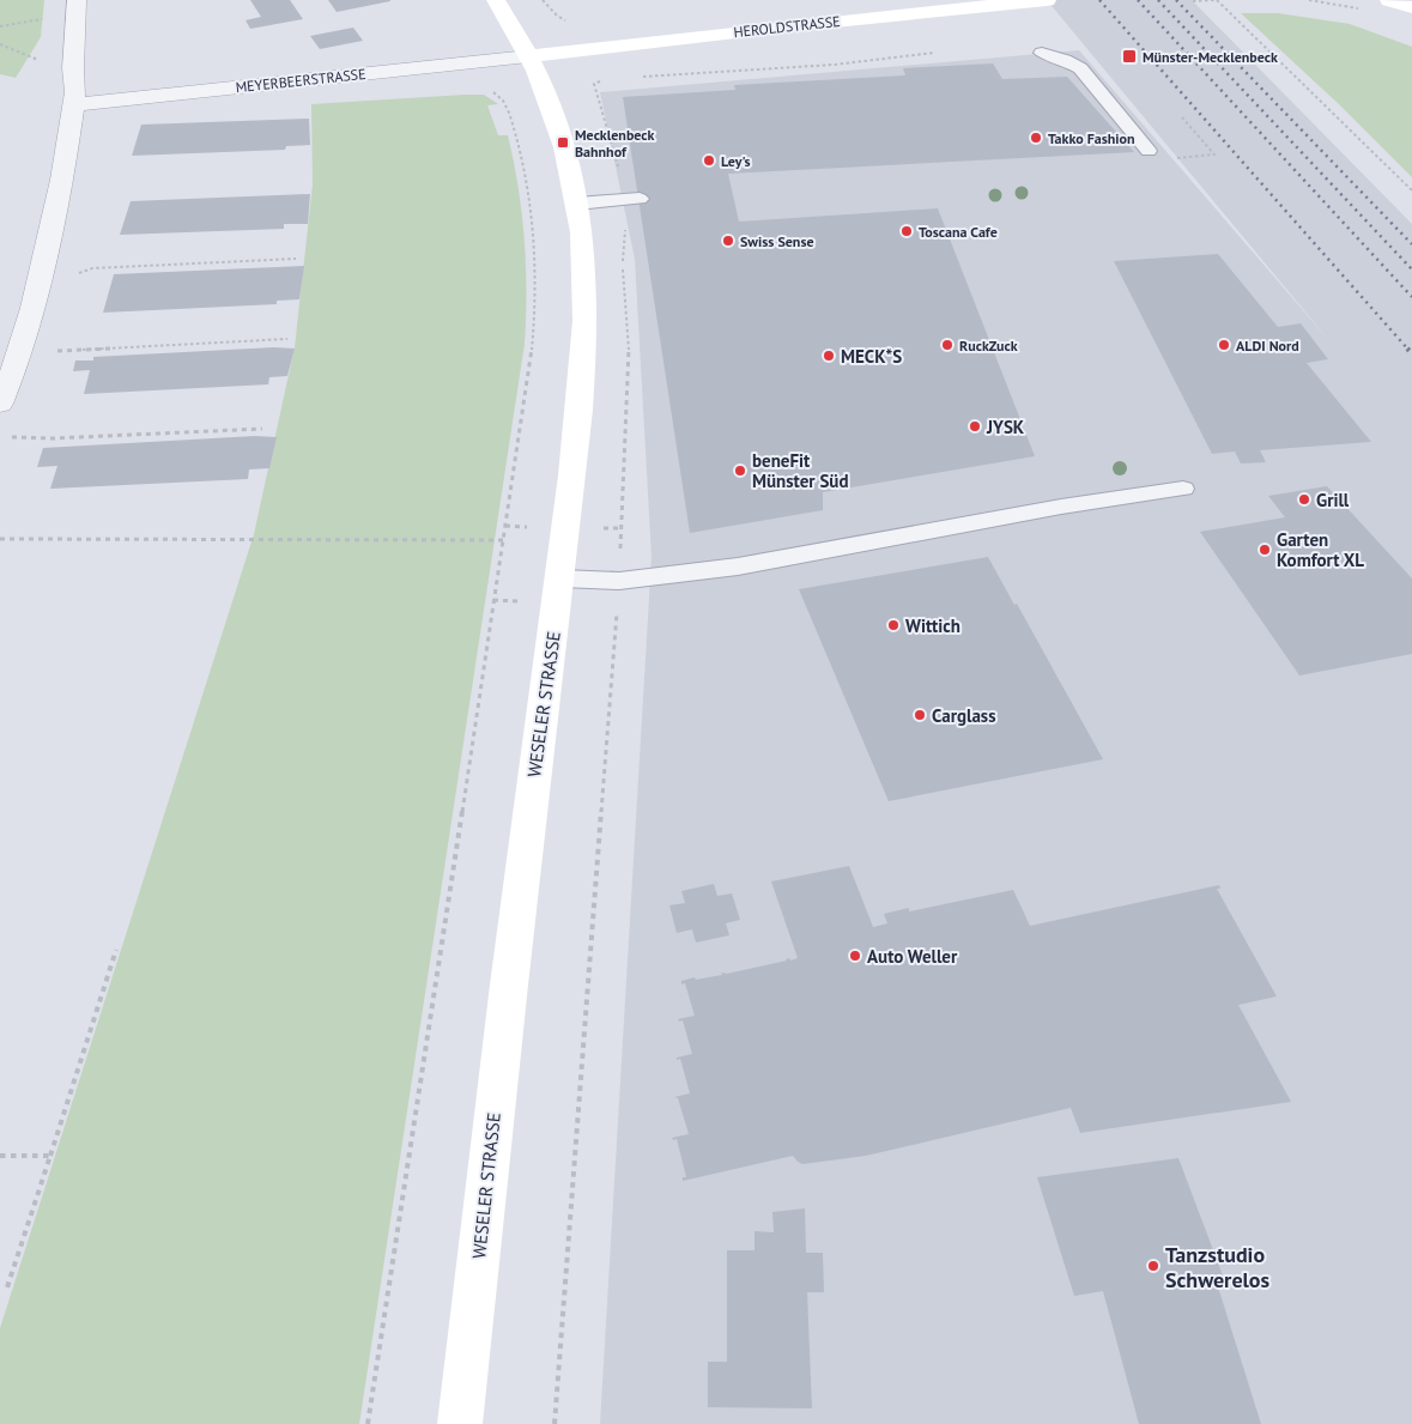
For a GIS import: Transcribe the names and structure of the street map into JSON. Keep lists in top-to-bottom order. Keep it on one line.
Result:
{"streets":{"main road":["HEROLDSTRASSE","WESELER STRASSE"],"street":["MEYERBEERSTRASSE"]},"crossings":[["HEROLDSTRASSE","MEYERBEERSTRASSE"],["HEROLDSTRASSE","WESELER STRASSE"],["MEYERBEERSTRASSE","WESELER STRASSE"]],"places":{"transit":["Münster-Mecklenbeck","Mecklenbeck Bahnhof"],"other":["Takko Fashion","Ley's","Toscana Cafe","Swiss Sense","RuckZuck","ALDI Nord","MECK*S","JYSK","beneFit Münster Süd","Grill","Garten Komfort XL","Wittich","Carglass","Auto Weller","Tanzstudio Schwerelos"]}}
